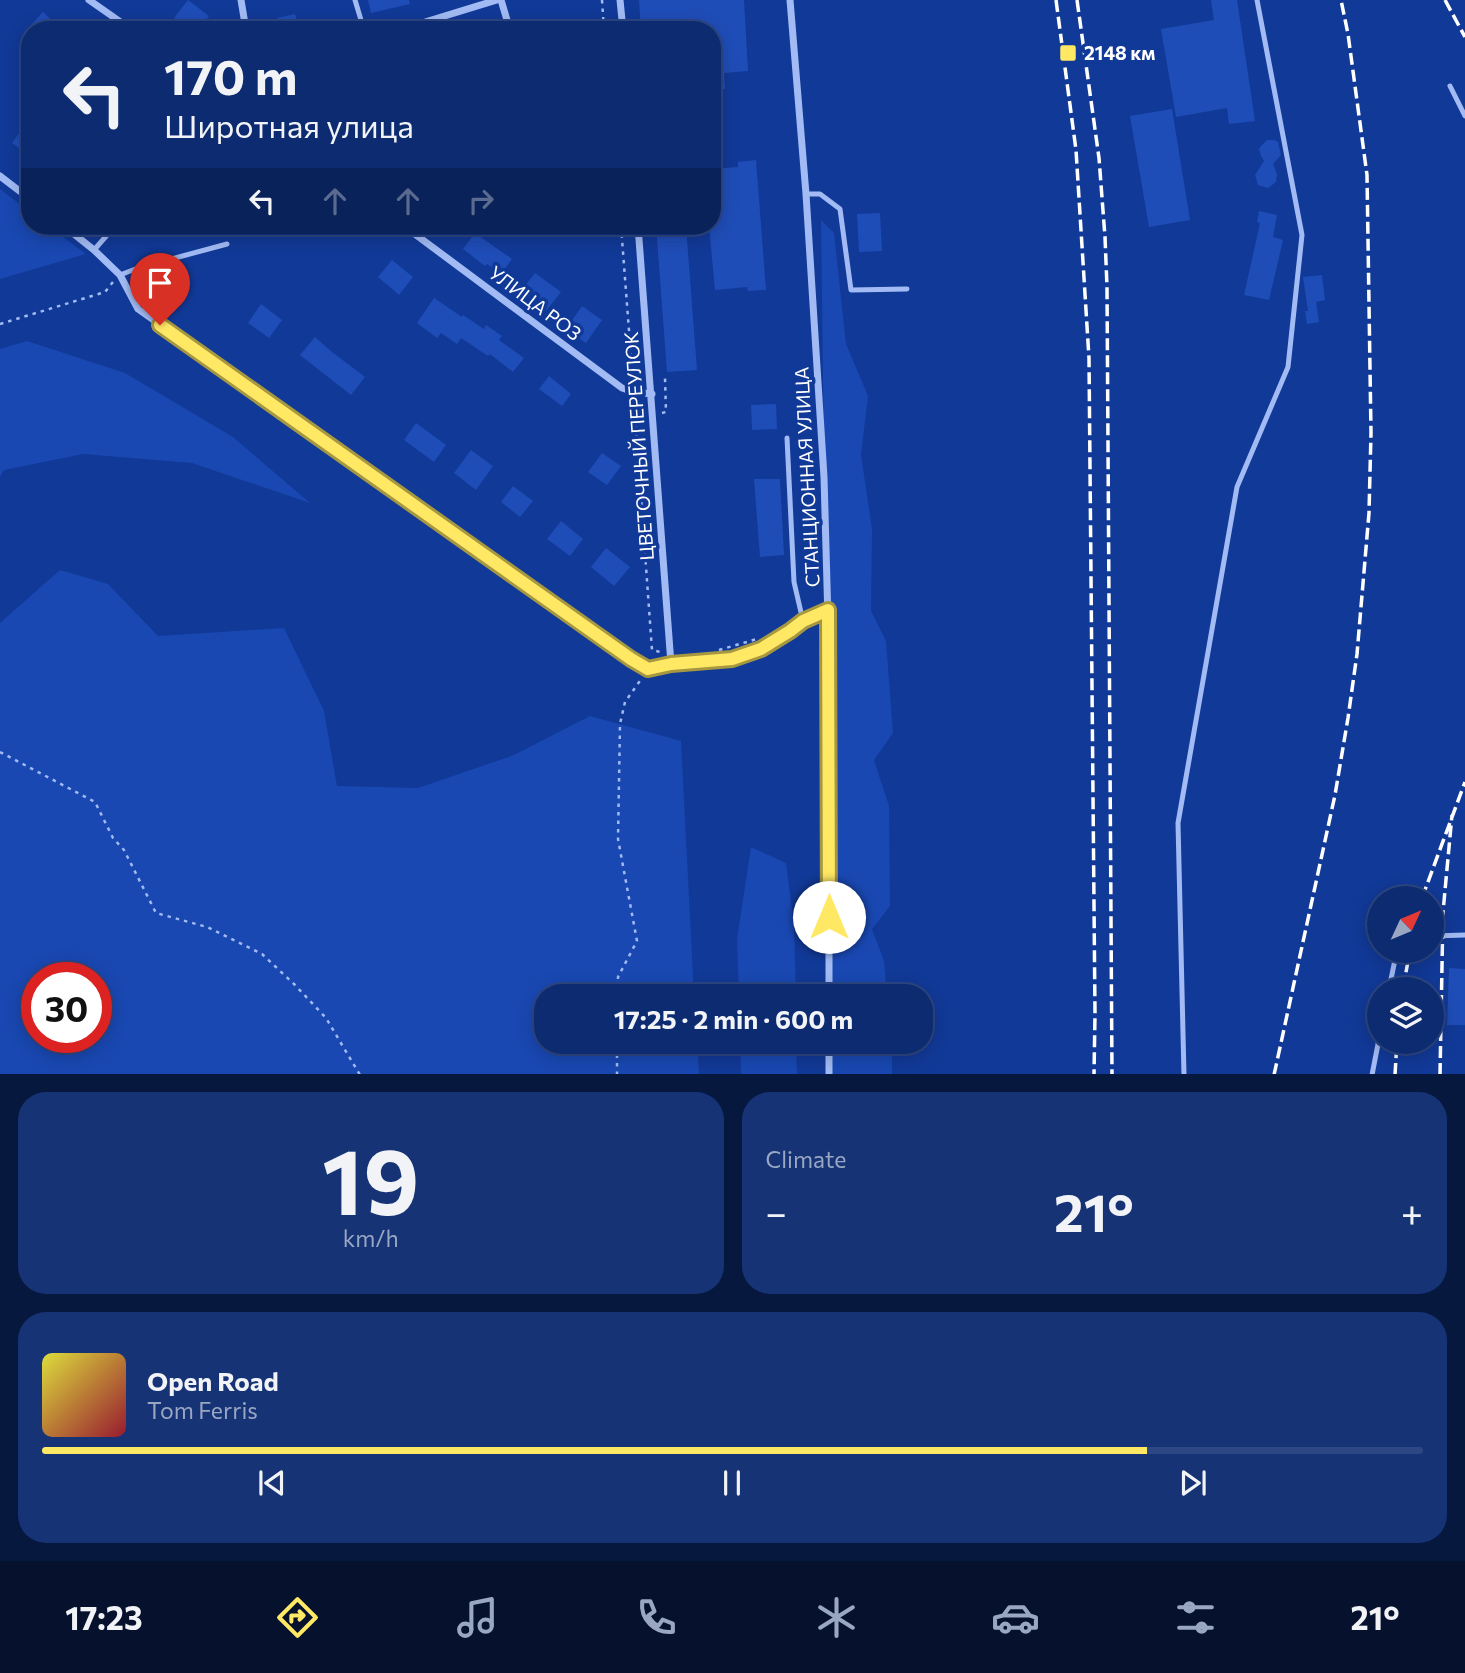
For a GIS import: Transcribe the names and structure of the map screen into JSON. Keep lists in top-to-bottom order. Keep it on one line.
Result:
{"streets":{"street":["УЛИЦА РОЗ","ЦВЕТОЧНЫЙ ПЕРЕУЛОК","СТАНЦИОННАЯ УЛИЦА"]},"crossings":[["УЛИЦА РОЗ","ЦВЕТОЧНЫЙ ПЕРЕУЛОК"]],"places":{"transit":["2148 км"]},"north":"top right","page":{"turn":["170 m","Широтная улица"],"limit":"30","trip":"17:25 · 2 min · 600 m","tile":[["19","km/h"],"Climate"],"heat":["−","21°","+"],"song":["Open Road","Tom Ferris"],"tabs":["17:23","21°"]}}
